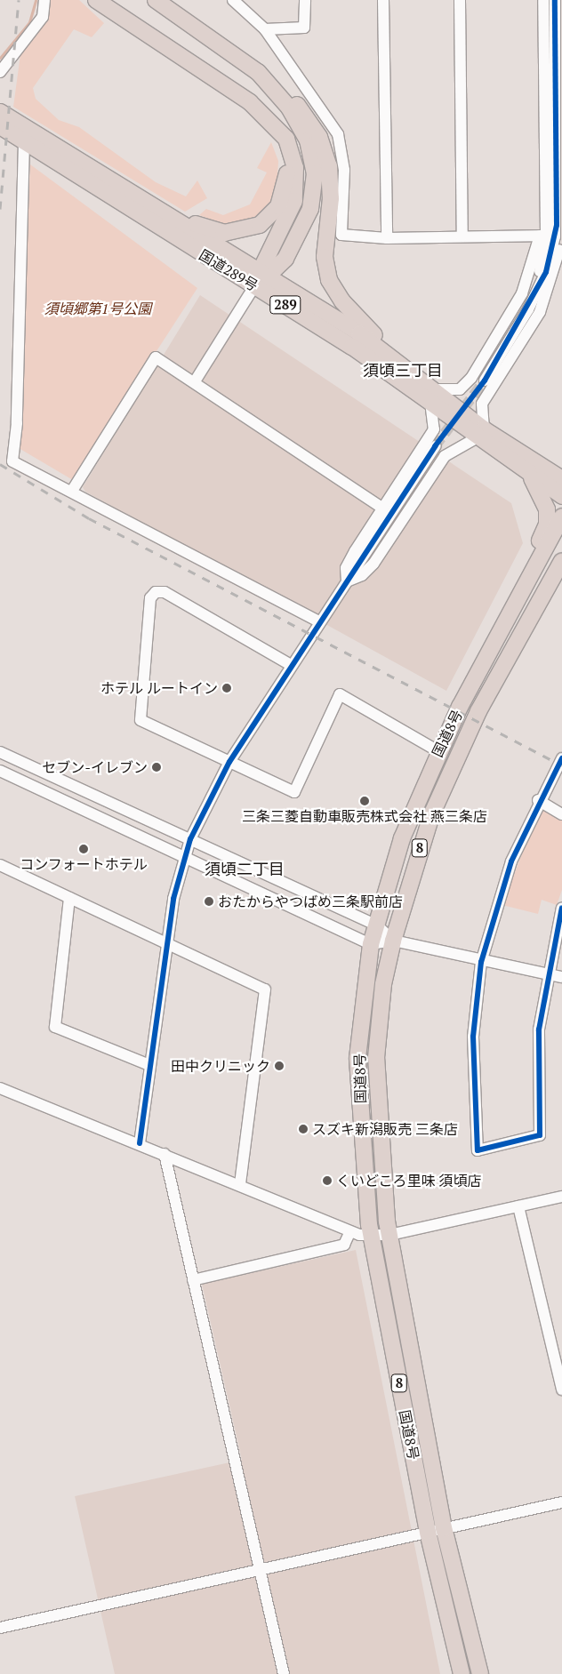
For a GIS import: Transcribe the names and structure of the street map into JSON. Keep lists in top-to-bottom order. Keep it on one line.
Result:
{"streets":{"highway":["国道289号","289","国道8号","8"]},"districts":["須頃三丁目","須頃二丁目"],"parks":["須頃郷第1号公園"],"places":["ホテル ルートイン","セブン-イレブン","三条三菱自動車販売株式会社 燕三条店","コンフォートホテル","おたからやつばめ三条駅前店","田中クリニック","スズキ新潟販売 三条店","くいどころ里味 須頃店"]}
